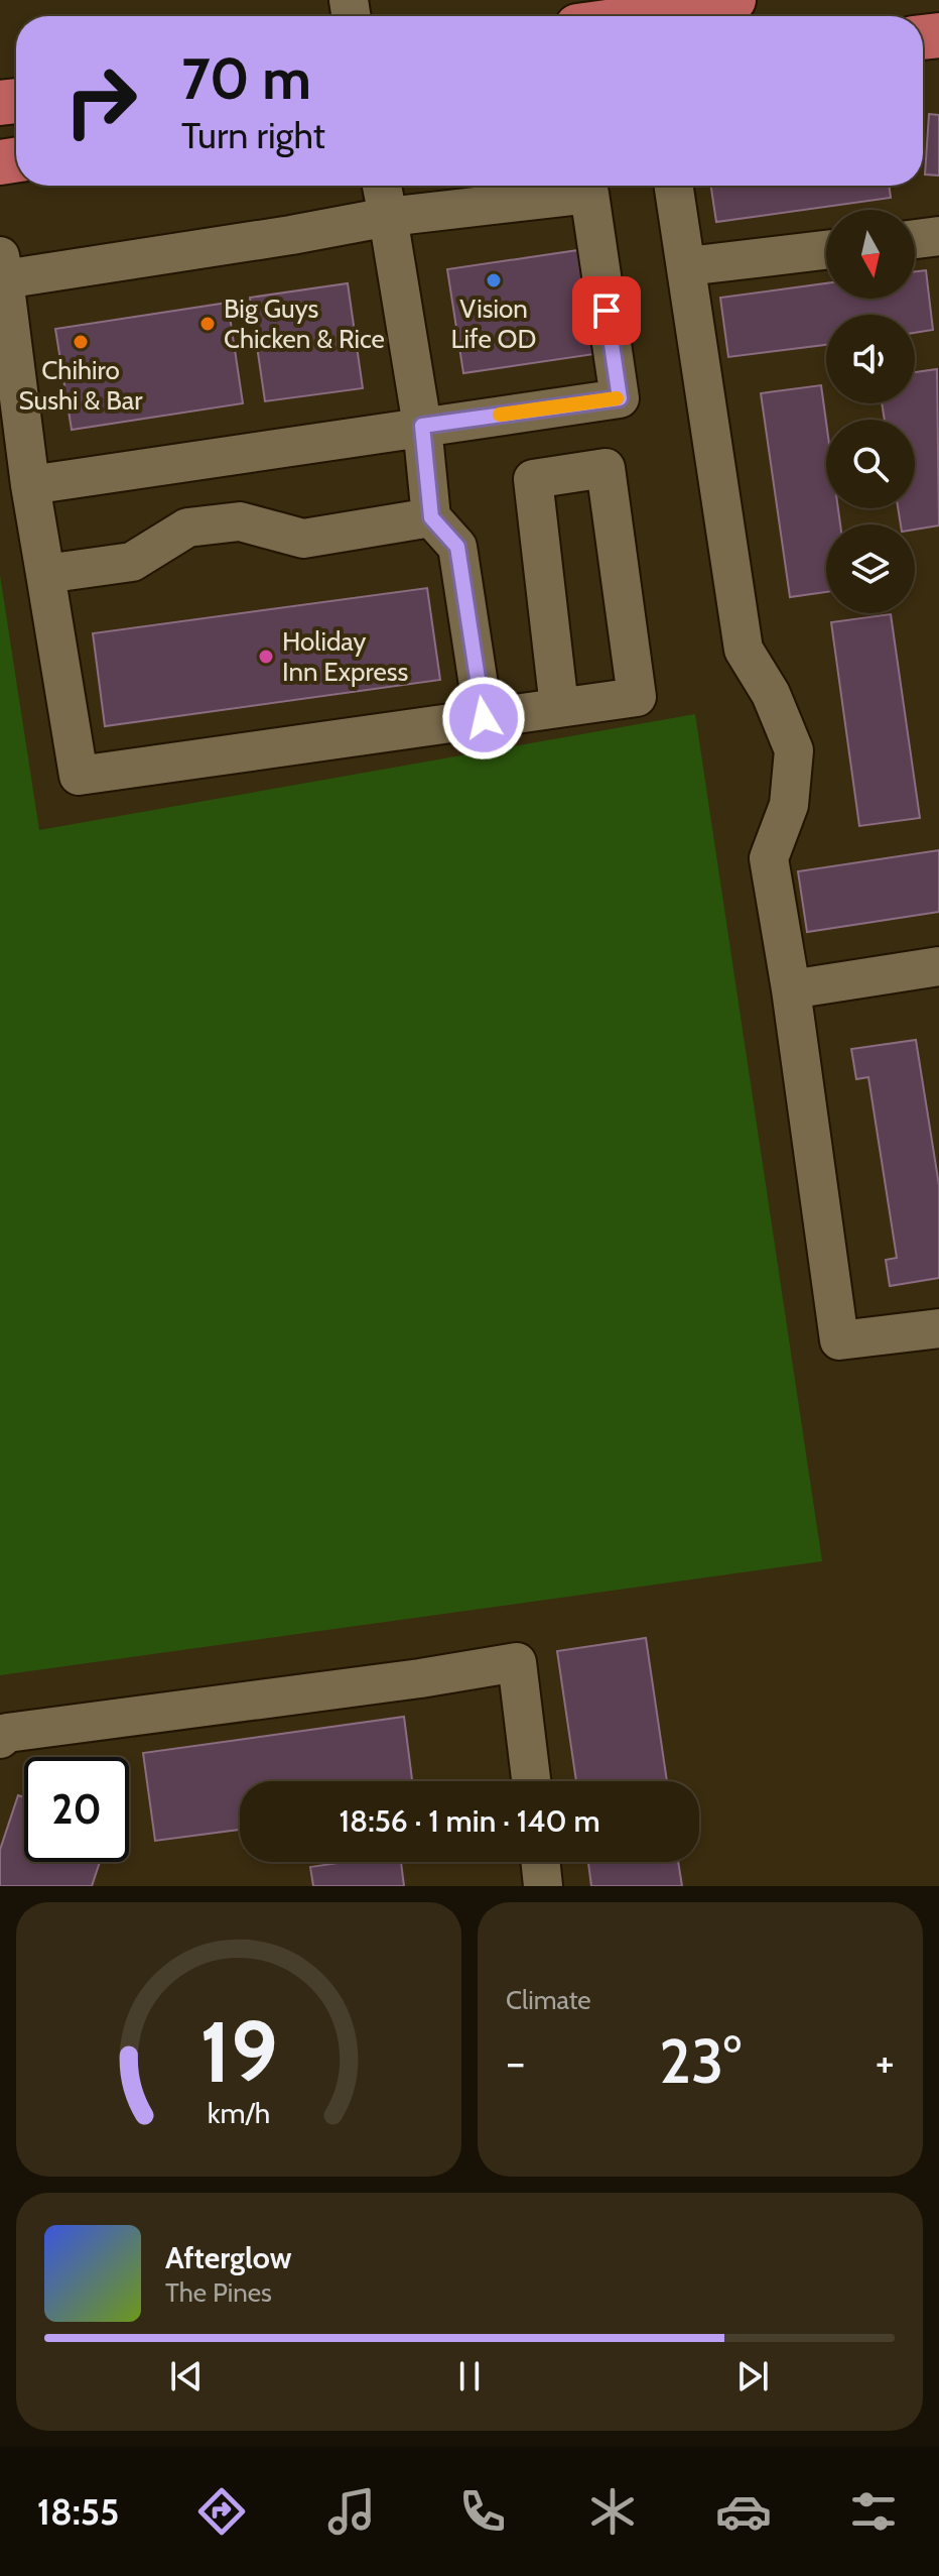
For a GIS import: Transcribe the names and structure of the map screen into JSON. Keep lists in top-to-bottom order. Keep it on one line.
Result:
{"places":["Vision Life OD","Big Guys Chicken & Rice","Chihiro Sushi & Bar","Holiday Inn Express"],"north":"bottom","page":{"turn":["70 m","Turn right"],"limit":"20","trip":"18:56 · 1 min · 140 m","tile":"Climate","heat":["−","23°","+"],"song":["Afterglow","The Pines"],"tabs":"18:55","gauge":["19","km/h"]}}
